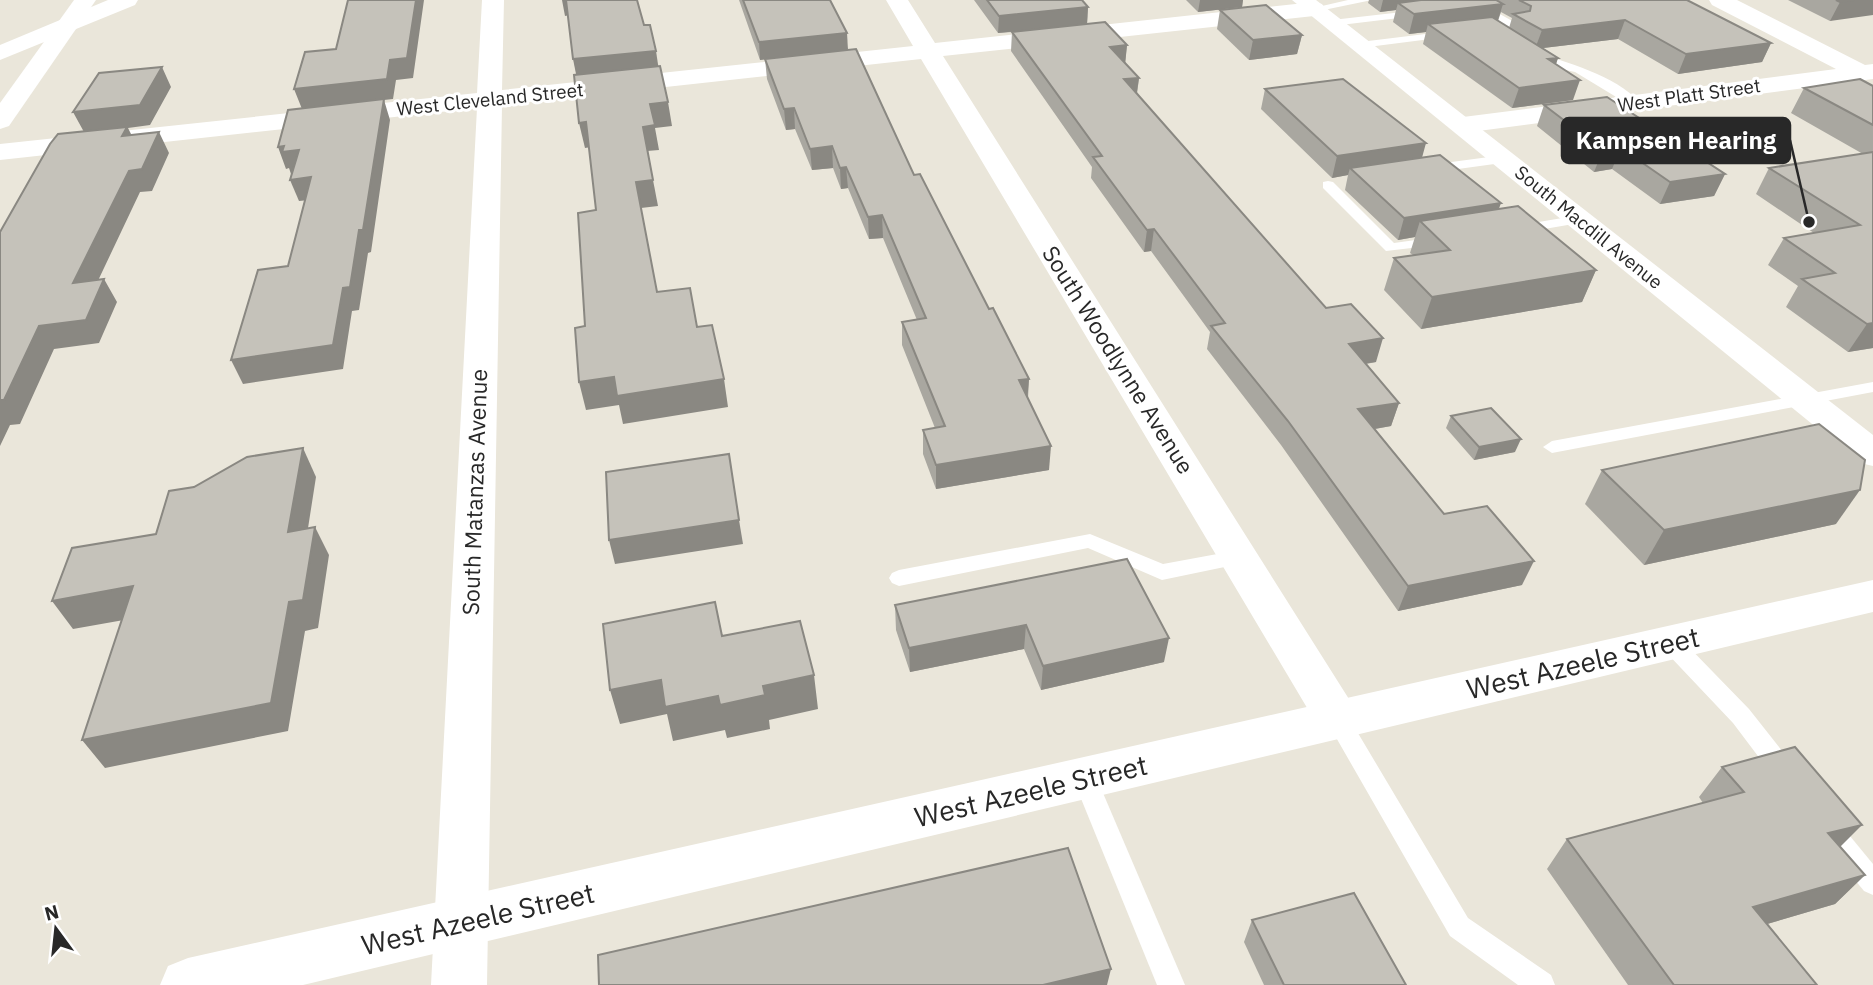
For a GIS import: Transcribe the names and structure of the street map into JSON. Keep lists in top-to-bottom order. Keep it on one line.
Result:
{"streets":{"street":["West Platt Street","West Cleveland Street","South Macdill Avenue","South Woodlynne Avenue","South Matanzas Avenue","West Azeele Street"]},"crossings":[["West Platt Street","South Macdill Avenue"],["West Cleveland Street","South Macdill Avenue"],["West Cleveland Street","South Woodlynne Avenue"],["West Cleveland Street","South Matanzas Avenue"],["South Woodlynne Avenue","West Azeele Street"],["South Matanzas Avenue","West Azeele Street"]],"places":["Kampsen Hearing"],"north":"top"}
